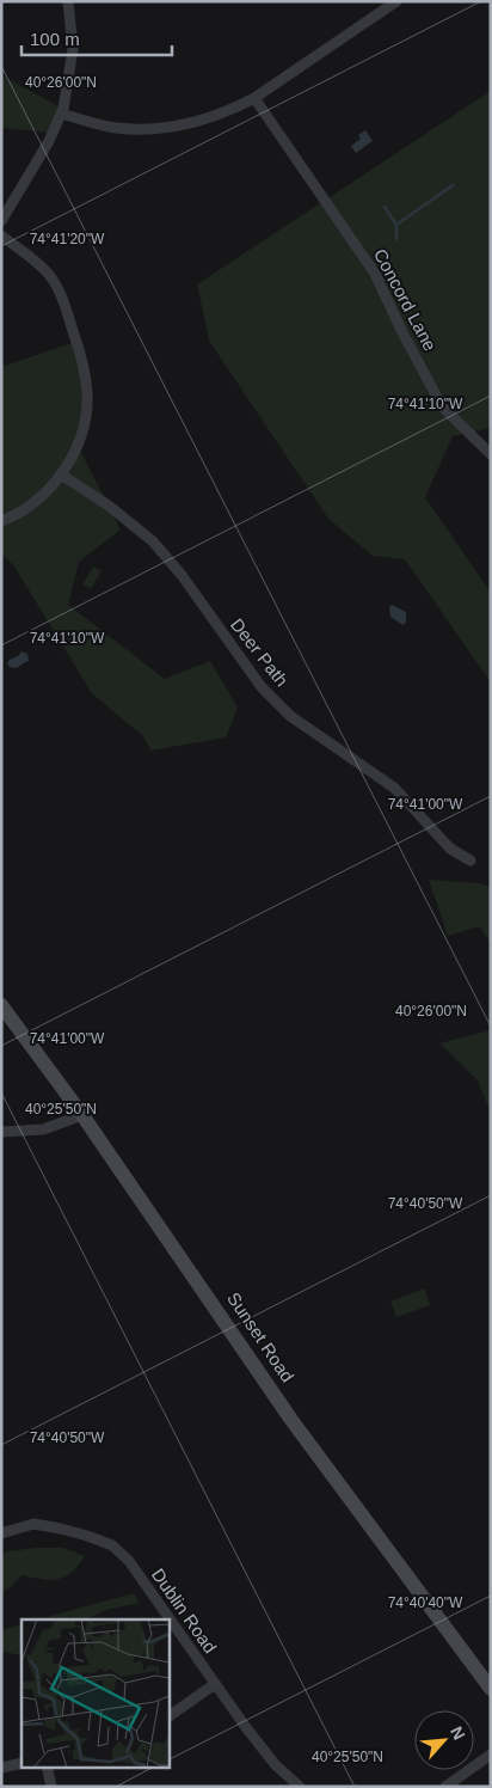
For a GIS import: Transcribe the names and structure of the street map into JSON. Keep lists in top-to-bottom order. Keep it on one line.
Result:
{"streets":{"street":["Concord Lane","Deer Path","Sunset Road","Dublin Road"]},"scale_bar":"100 m","north":"top right","coordinates":["40°26'00\"N","74°41'20\"W","74°41'10\"W","74°41'00\"W","40°25'50\"N","74°40'50\"W","74°40'40\"W"]}
